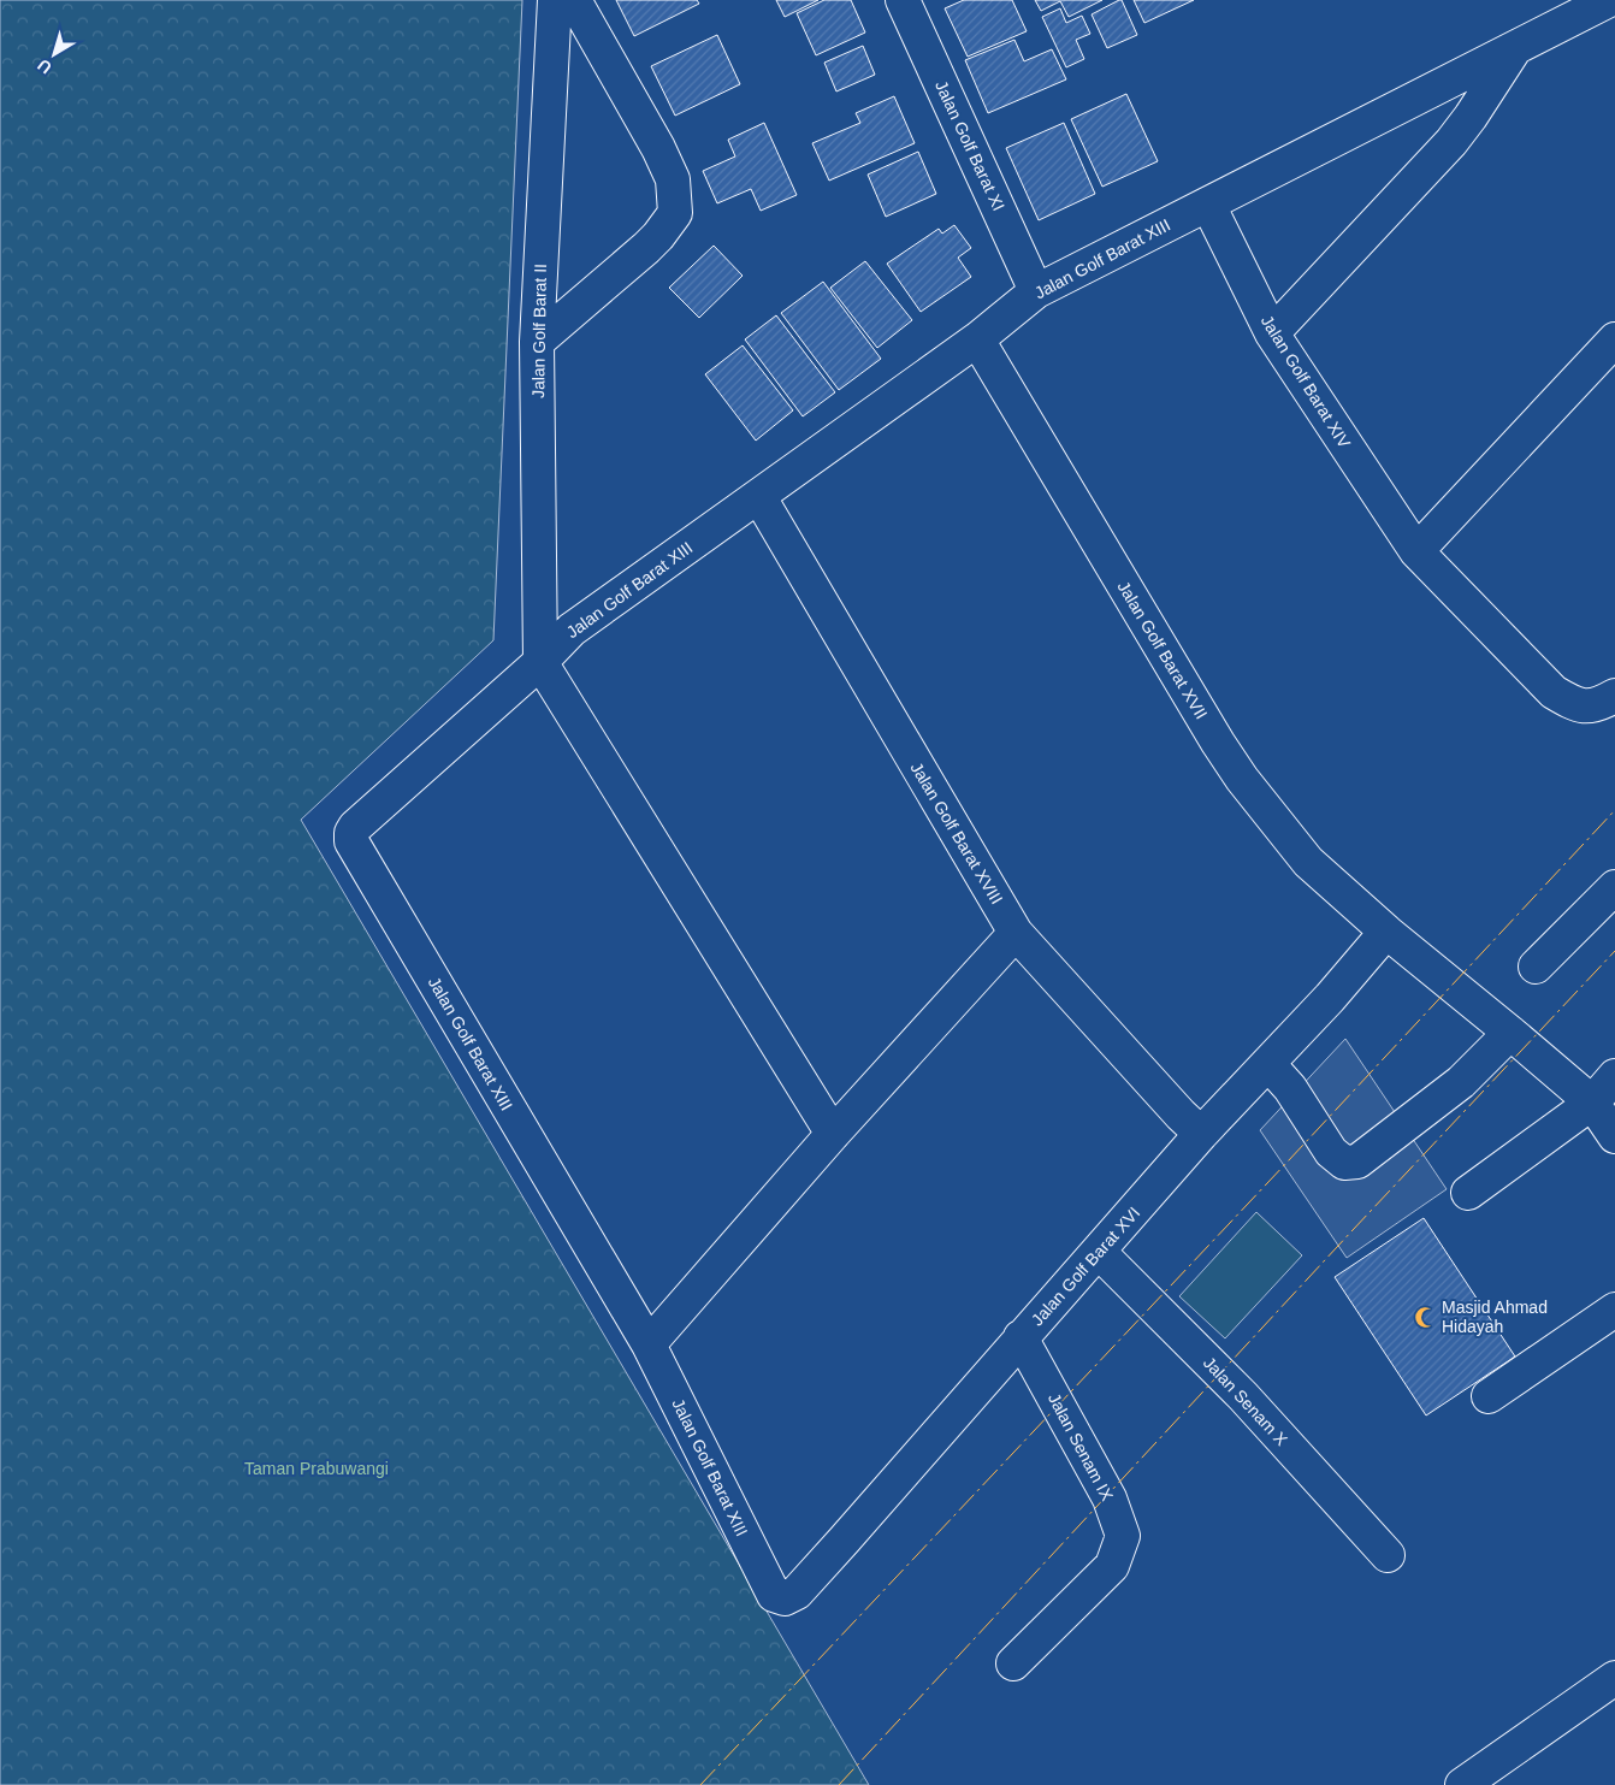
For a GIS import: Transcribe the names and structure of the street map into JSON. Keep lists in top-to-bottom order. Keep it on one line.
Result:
{"streets":{"street":["Jalan Golf Barat XI","Jalan Golf Barat XIII","Jalan Golf Barat II","Jalan Golf Barat XIV","Jalan Golf Barat XVII","Jalan Golf Barat XVIII","Jalan Golf Barat XVI","Jalan Senam X","Jalan Senam IX"]},"crossings":[["Jalan Golf Barat XI","Jalan Golf Barat XIII"],["Jalan Golf Barat XIII","Jalan Golf Barat II"],["Jalan Golf Barat XIII","Jalan Golf Barat XIV"],["Jalan Golf Barat XIII","Jalan Golf Barat XVII"],["Jalan Golf Barat XIII","Jalan Golf Barat XVIII"],["Jalan Golf Barat XIII","Jalan Golf Barat XVI"],["Jalan Golf Barat XVII","Jalan Golf Barat XVI"],["Jalan Golf Barat XVIII","Jalan Golf Barat XVI"],["Jalan Golf Barat XVI","Jalan Senam X"],["Jalan Golf Barat XVI","Jalan Senam IX"]],"parks":["Taman Prabuwangi"],"places":{"mosque":["Masjid Ahmad Hidayah"]},"north":"bottom left"}
